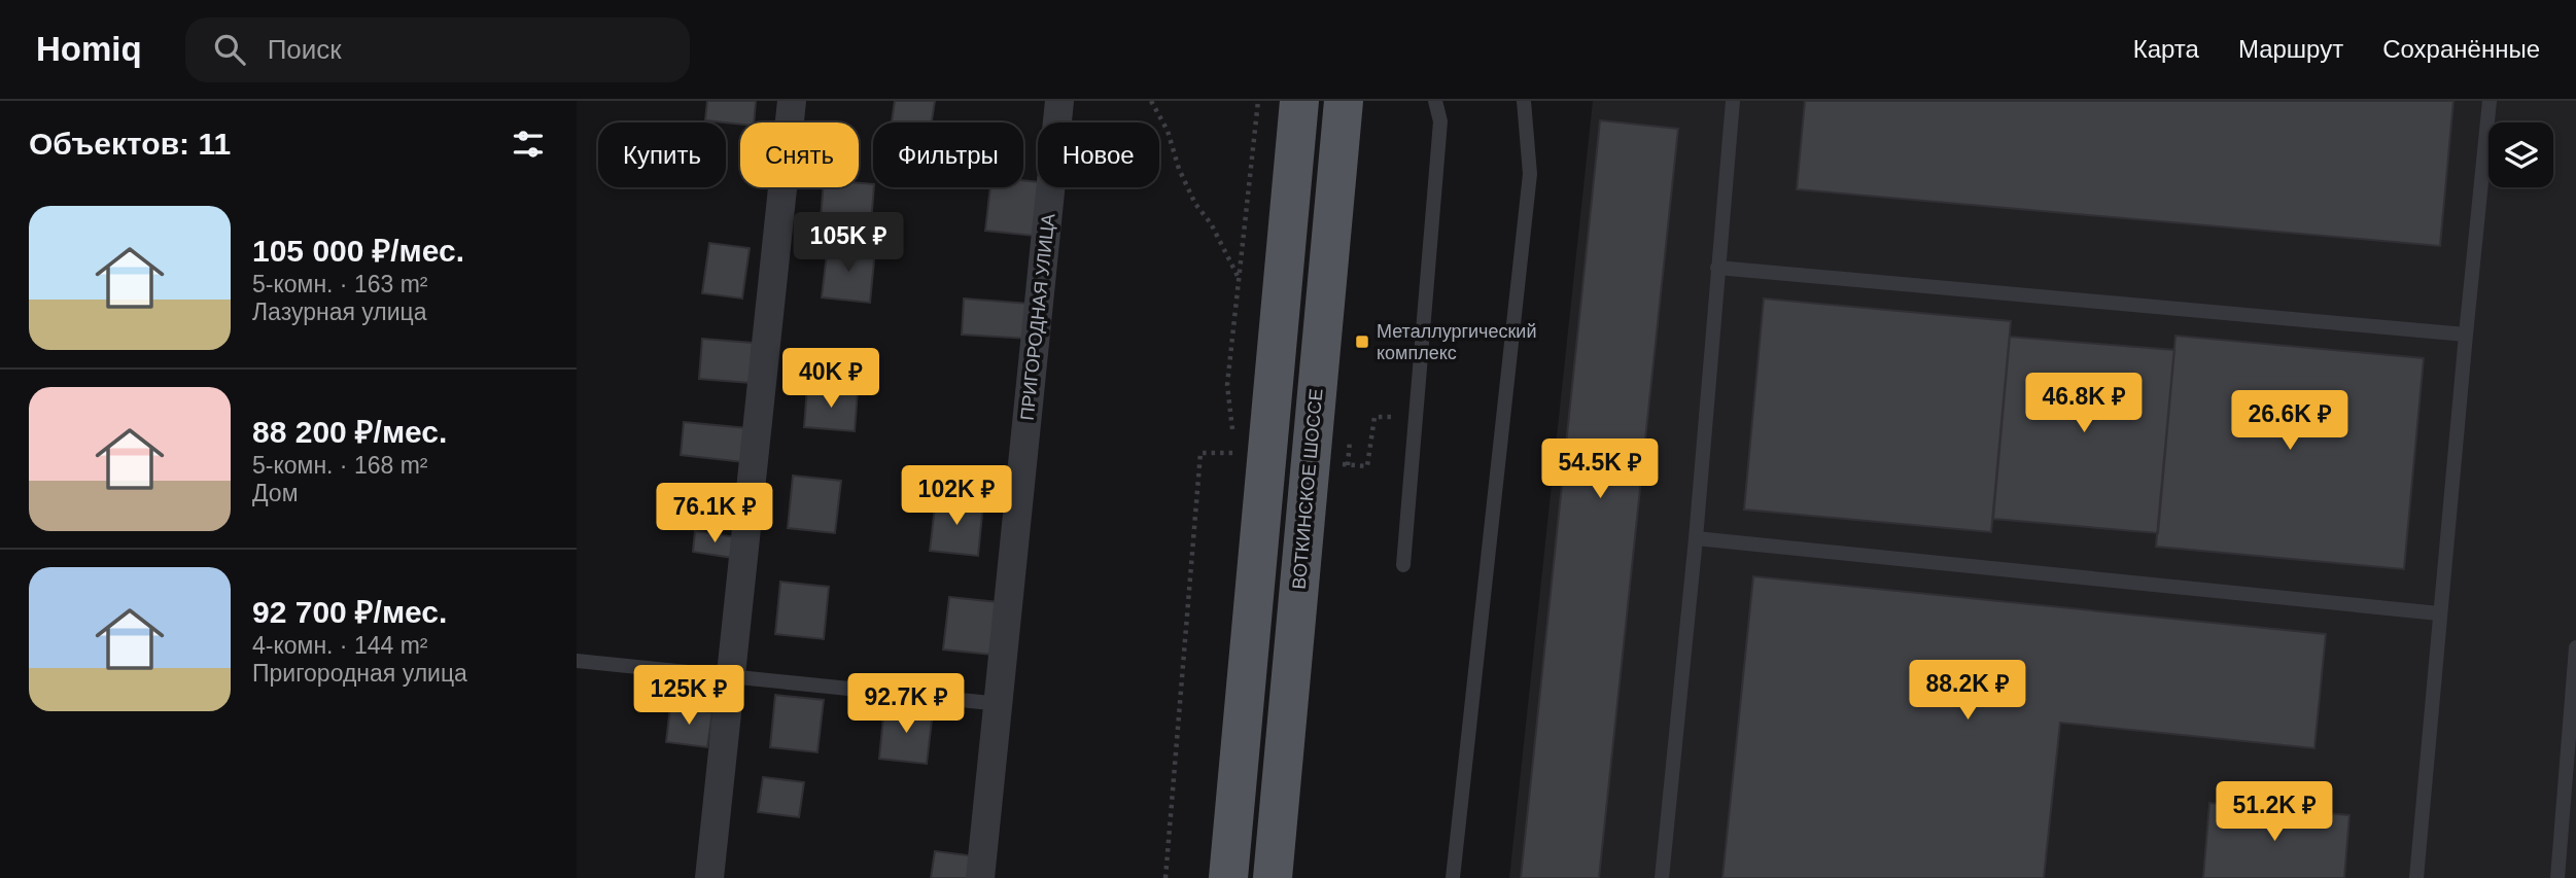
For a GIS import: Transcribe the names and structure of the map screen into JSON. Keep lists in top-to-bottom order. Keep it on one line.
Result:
{"streets":{"main road":["ВОТКИНСКОЕ ШОССЕ"],"street":["ПРИГОРОДНАЯ УЛИЦА"]},"places":{"transit":["Металлургический комплекс"]},"page":{"header":"Homiq","search":"Поиск","nav":["Карта","Маршрут","Сохранённые"],"heading":"Объектов: 11","chip":["Купить","Снять","Фильтры","Новое"],"list":[{"name":"105 000 ₽/мес.","note":"5-комн. · 163 m² · Лазурная улица"},{"name":"88 200 ₽/мес.","note":"5-комн. · 168 m² · Дом"},{"name":"92 700 ₽/мес.","note":"4-комн. · 144 m² · Пригородная улица"}],"price":["105K ₽","40K ₽","46.8K ₽","26.6K ₽","54.5K ₽","102K ₽","76.1K ₽","88.2K ₽","125K ₽","92.7K ₽","51.2K ₽"]}}
